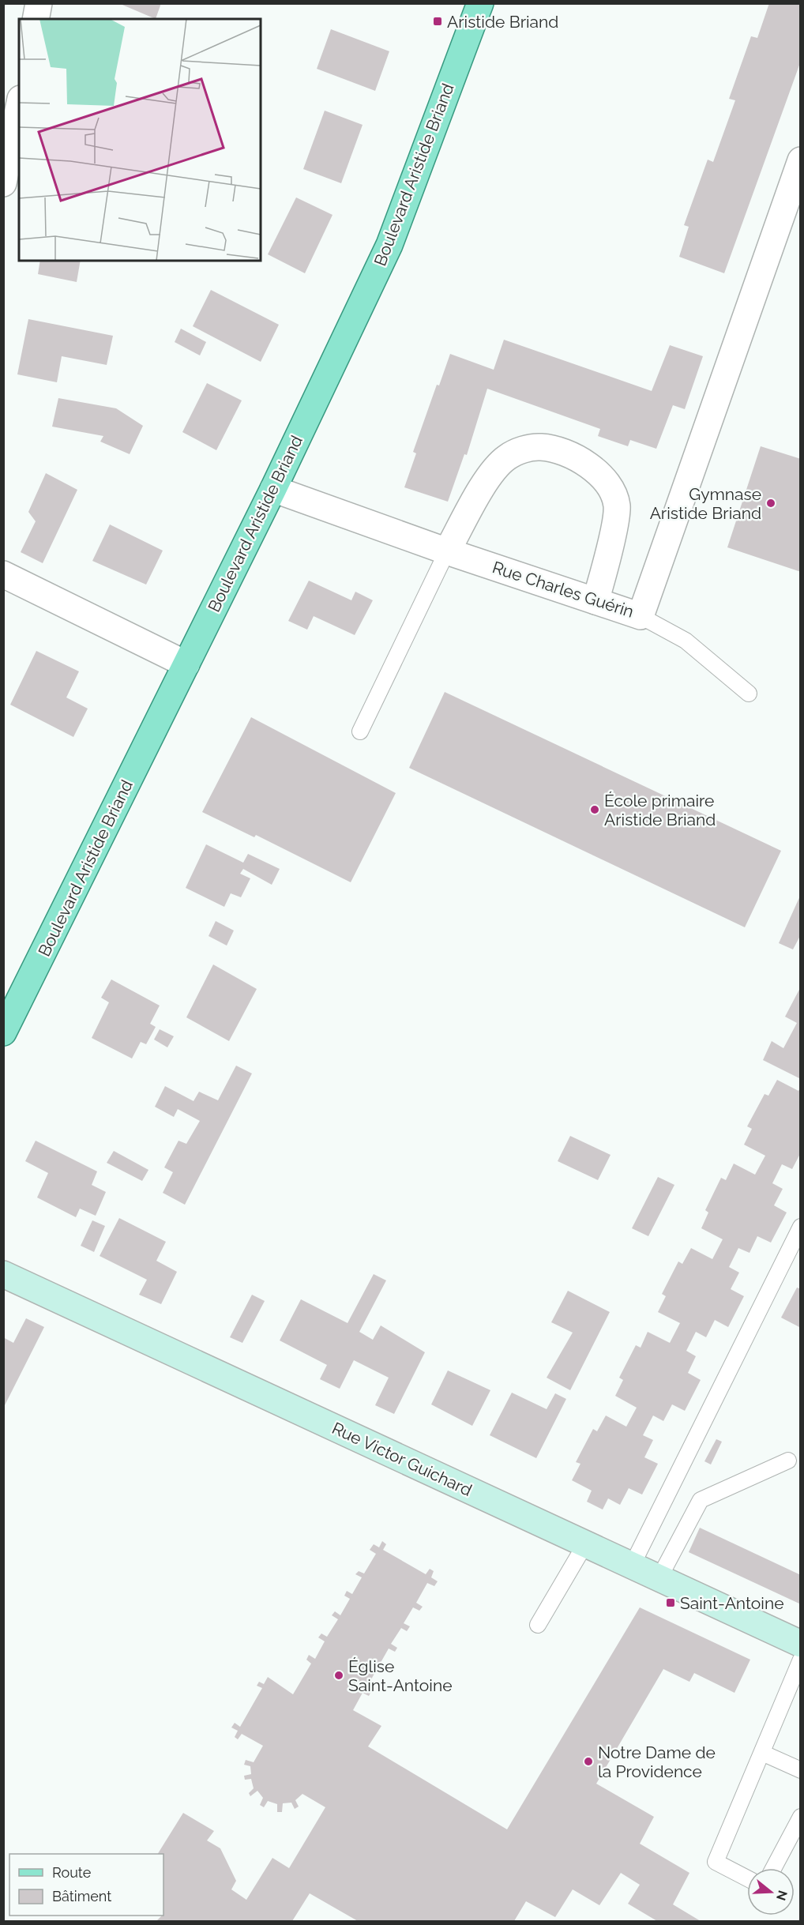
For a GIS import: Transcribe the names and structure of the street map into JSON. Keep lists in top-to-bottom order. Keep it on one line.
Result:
{"streets":{"main road":["Boulevard Aristide Briand","Rue Victor Guichard"],"street":["Rue Charles Guérin"]},"crossings":[["Boulevard Aristide Briand","Rue Charles Guérin"]],"places":{"transit":["Aristide Briand","Saint-Antoine"],"other":["Gymnase Aristide Briand","École primaire Aristide Briand","Église Saint-Antoine","Notre Dame de la Providence"]},"legend":["Route","Bâtiment"],"north":"right"}
